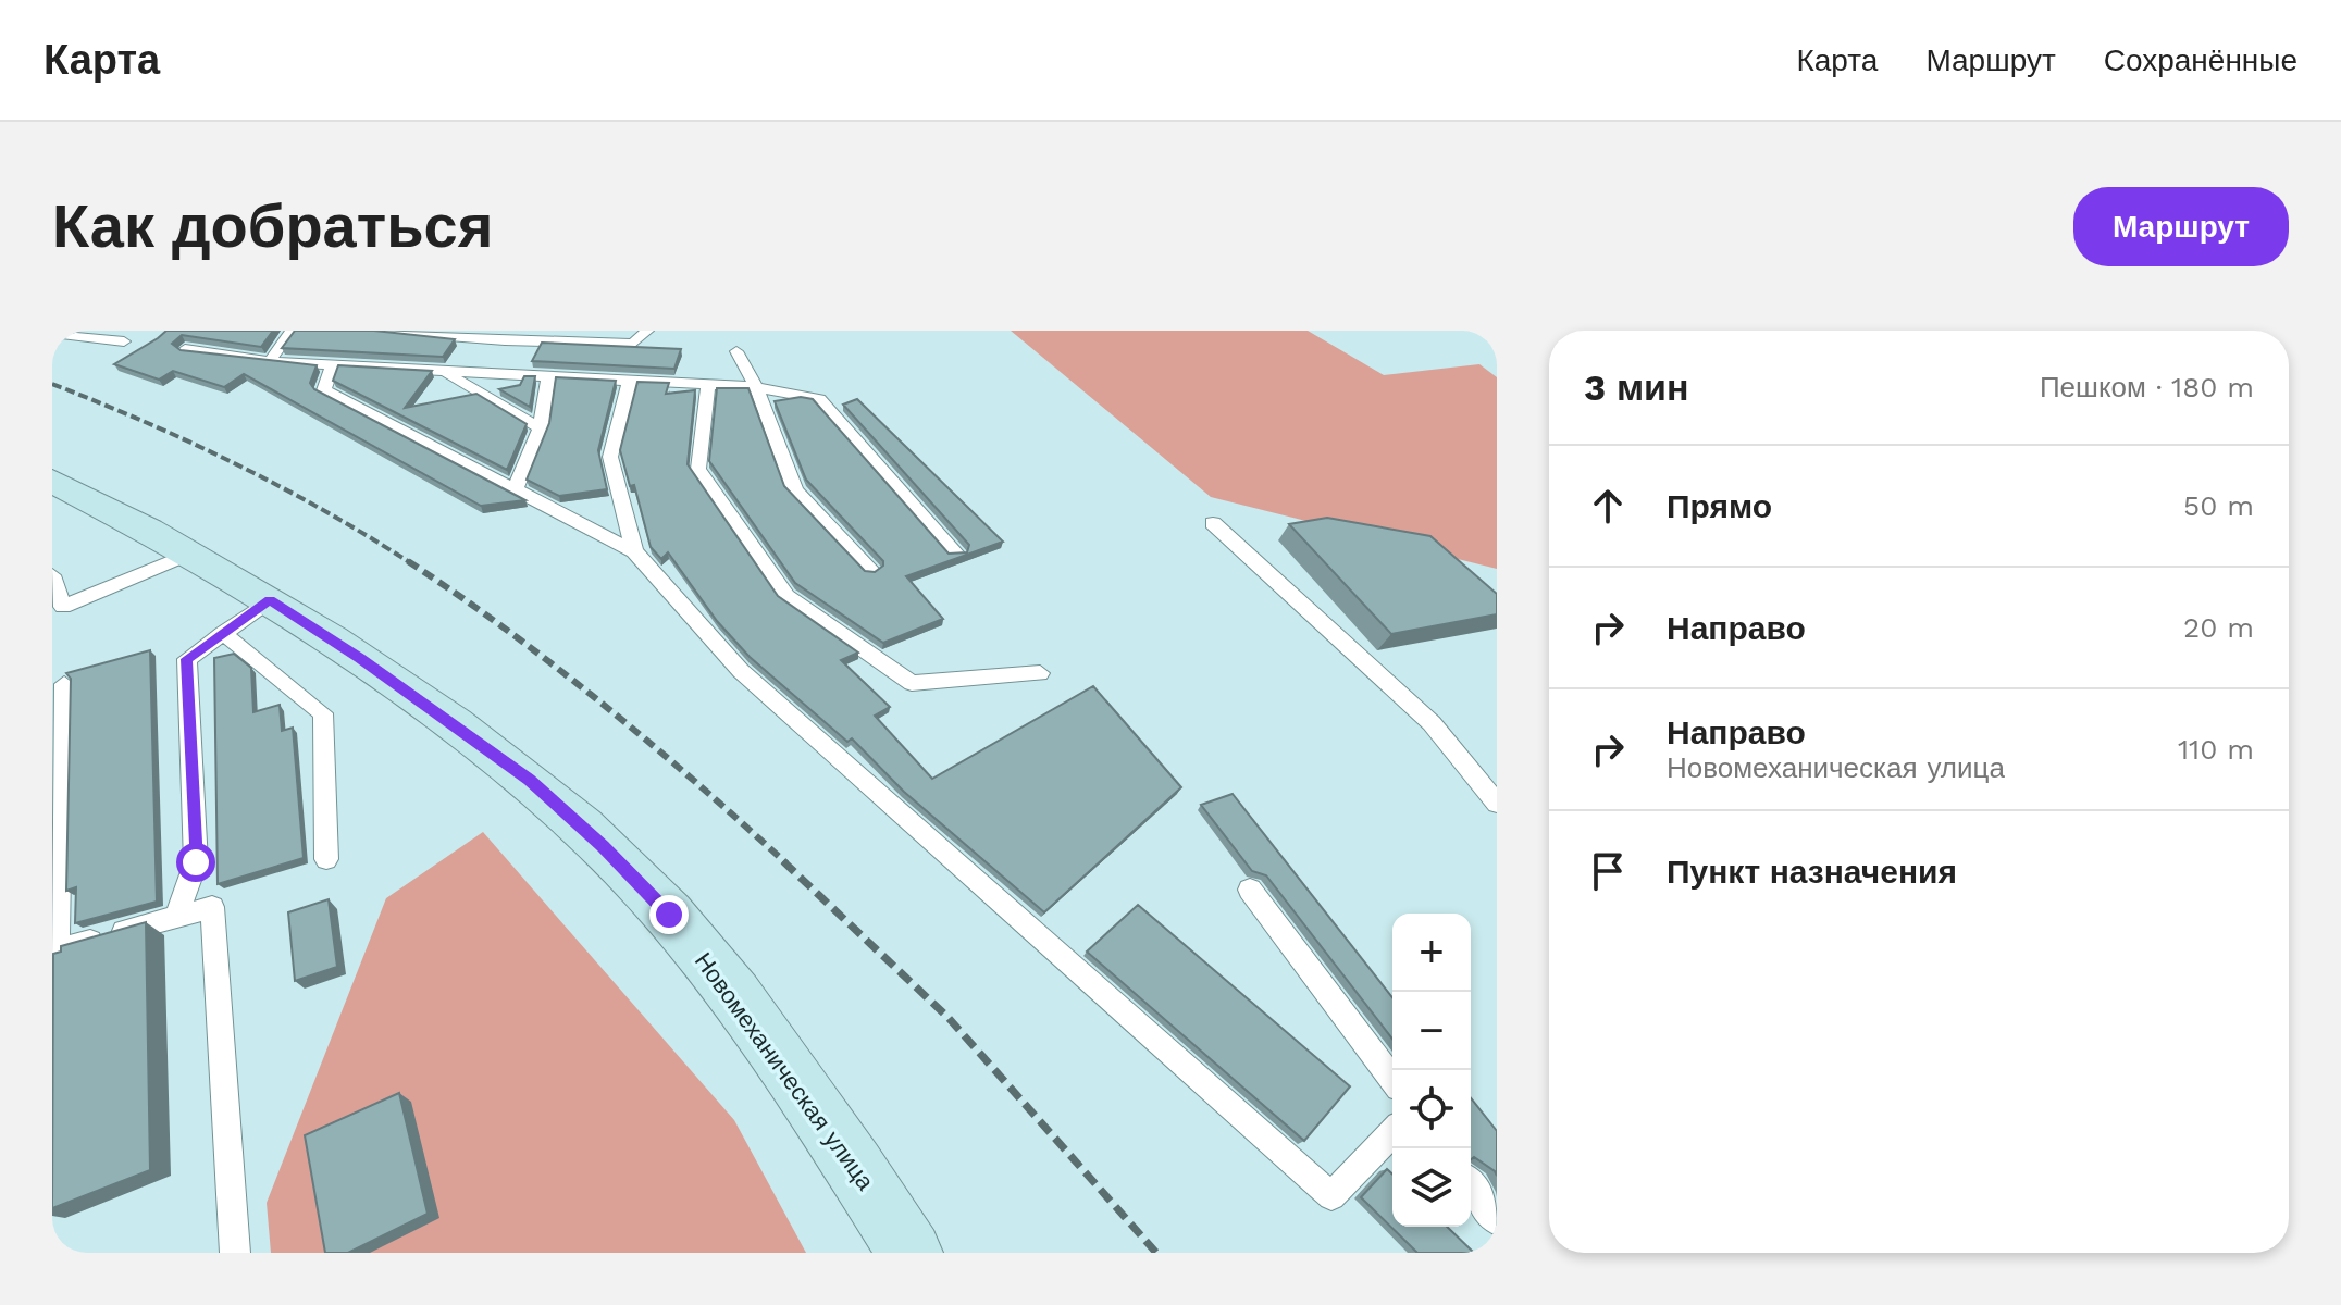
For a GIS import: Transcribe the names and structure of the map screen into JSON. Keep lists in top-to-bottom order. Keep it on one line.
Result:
{"streets":{"main road":["Новомеханическая улица"]},"page":{"header":"Карта","nav":["Карта","Маршрут","Сохранённые"],"buttons":"Маршрут","title":"Как добраться","heading":["3 мин","Пешком · 180 m"],"list":[["Прямо","50 m"],["Направо","20 m"],["Направо","Новомеханическая улица","110 m"],"Пункт назначения"],"map_buttons":["+","−"]}}
